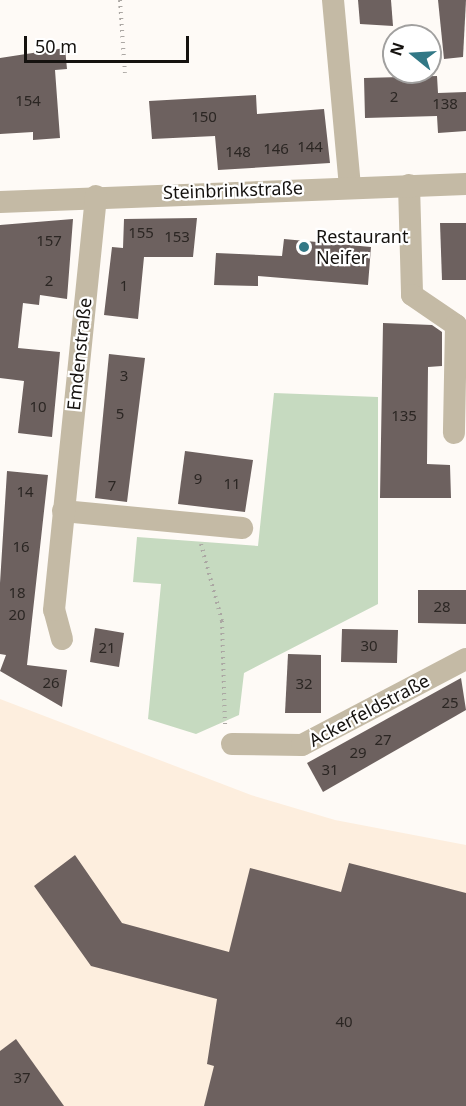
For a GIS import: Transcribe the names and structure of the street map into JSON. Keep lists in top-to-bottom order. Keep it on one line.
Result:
{"streets":{"street":["Steinbrinkstraße","Emdenstraße","Ackerfeldstraße"]},"crossings":[["Steinbrinkstraße","Emdenstraße"]],"places":["Restaurant Neifer"],"house_numbers":["2","154","138","150","144","146","148","155","153","157","2","1","3","10","5","135","9","11","7","14","16","18","28","20","30","21","26","32","25","27","29","31","40","37"],"scale_bar":"50 m","north":"left"}
